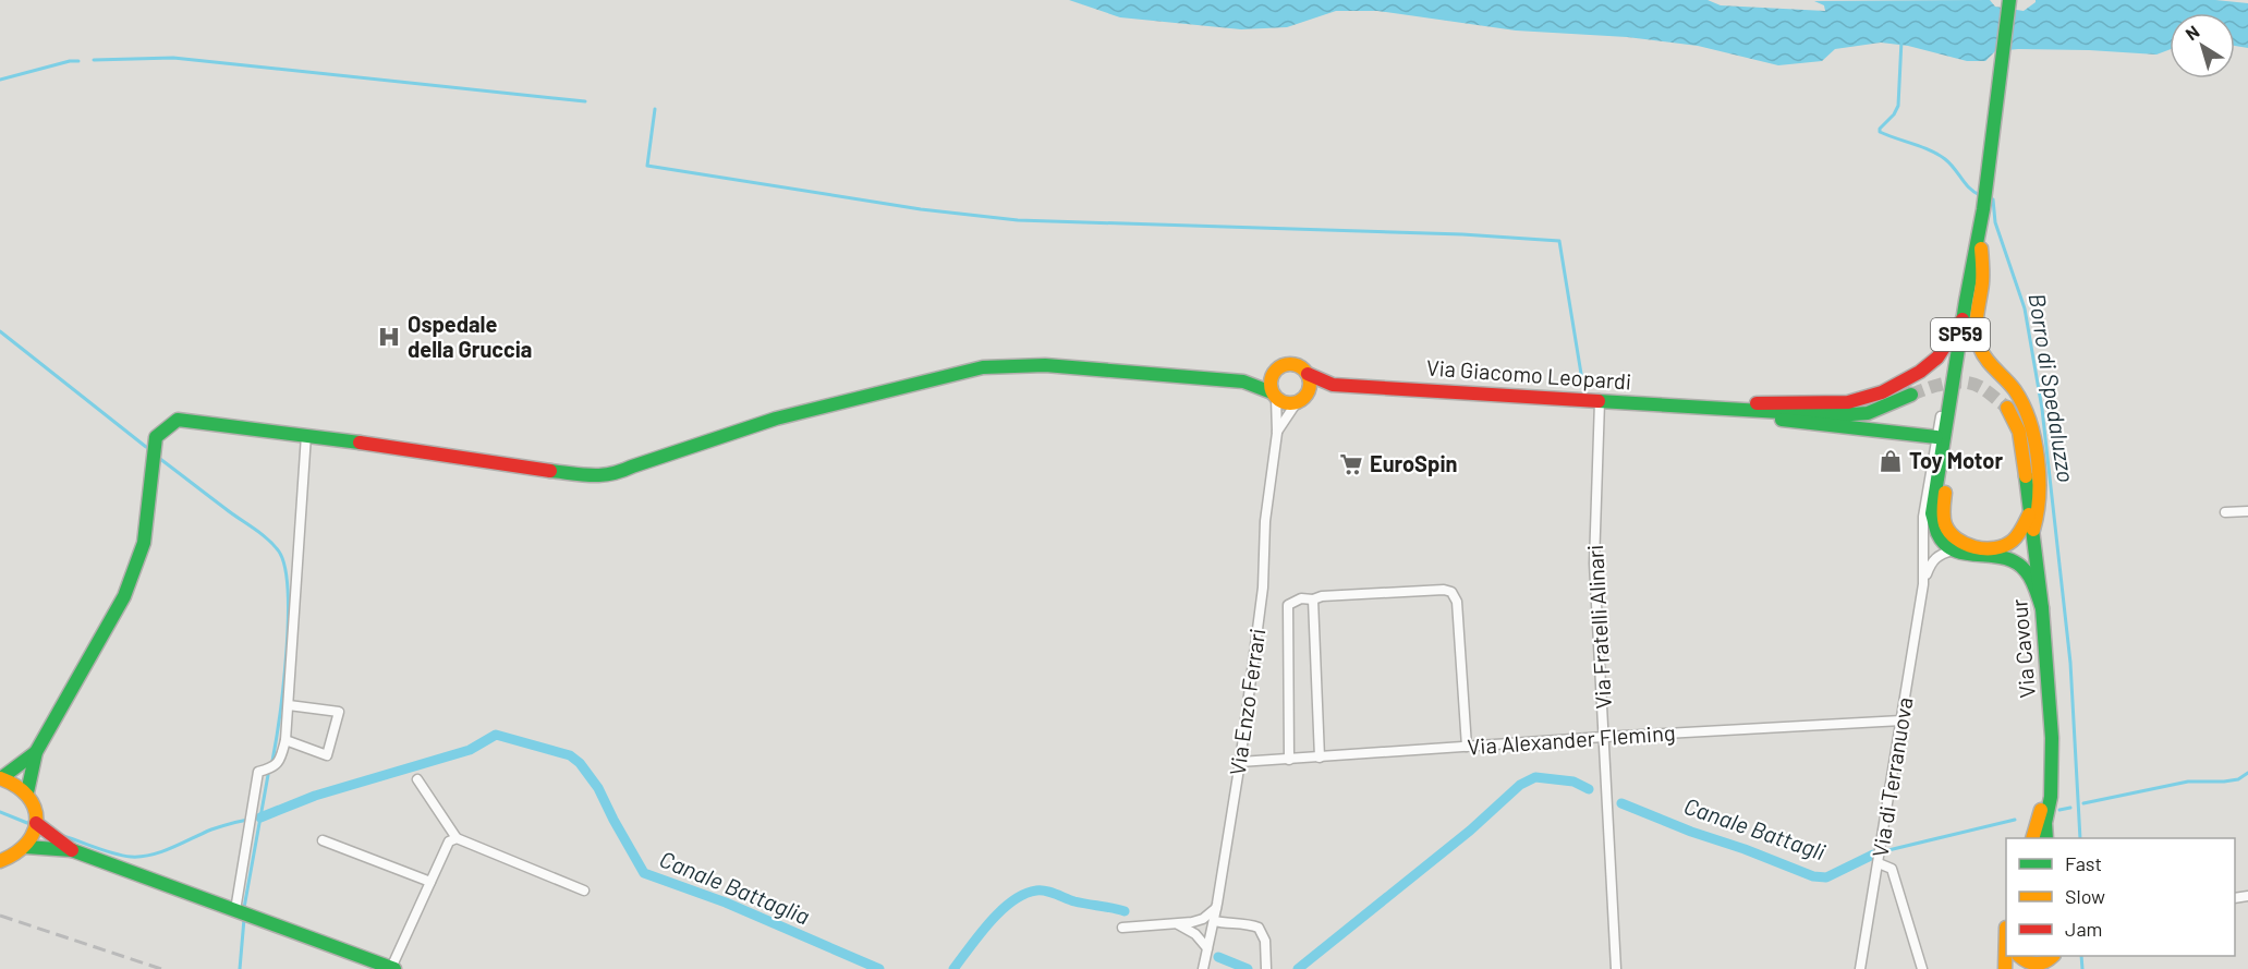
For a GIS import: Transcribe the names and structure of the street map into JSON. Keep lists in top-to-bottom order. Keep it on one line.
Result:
{"streets":{"street":["SP59","Via Giacomo Leopardi","Via Fratelli Alinari","Via Cavour","Via Enzo Ferrari","Via Alexander Fleming","Via di Terranuova"]},"crossings":[["SP59","Via Giacomo Leopardi"],["SP59","Via Cavour"],["SP59","Via di Terranuova"],["Via Giacomo Leopardi","Via Fratelli Alinari"],["Via Giacomo Leopardi","Via Enzo Ferrari"],["Via Giacomo Leopardi","Via di Terranuova"],["Via Fratelli Alinari","Via Alexander Fleming"],["Via Enzo Ferrari","Via Alexander Fleming"],["Via Alexander Fleming","Via di Terranuova"]],"water":["Borro di Spedaluzzo","Canale Battagli","Canale Battaglia"],"places":{"hospital":["Ospedale della Gruccia"],"shop":["Toy Motor"],"supermarket":["EuroSpin"]},"legend":["Fast","Slow","Jam"],"north":"top left"}
